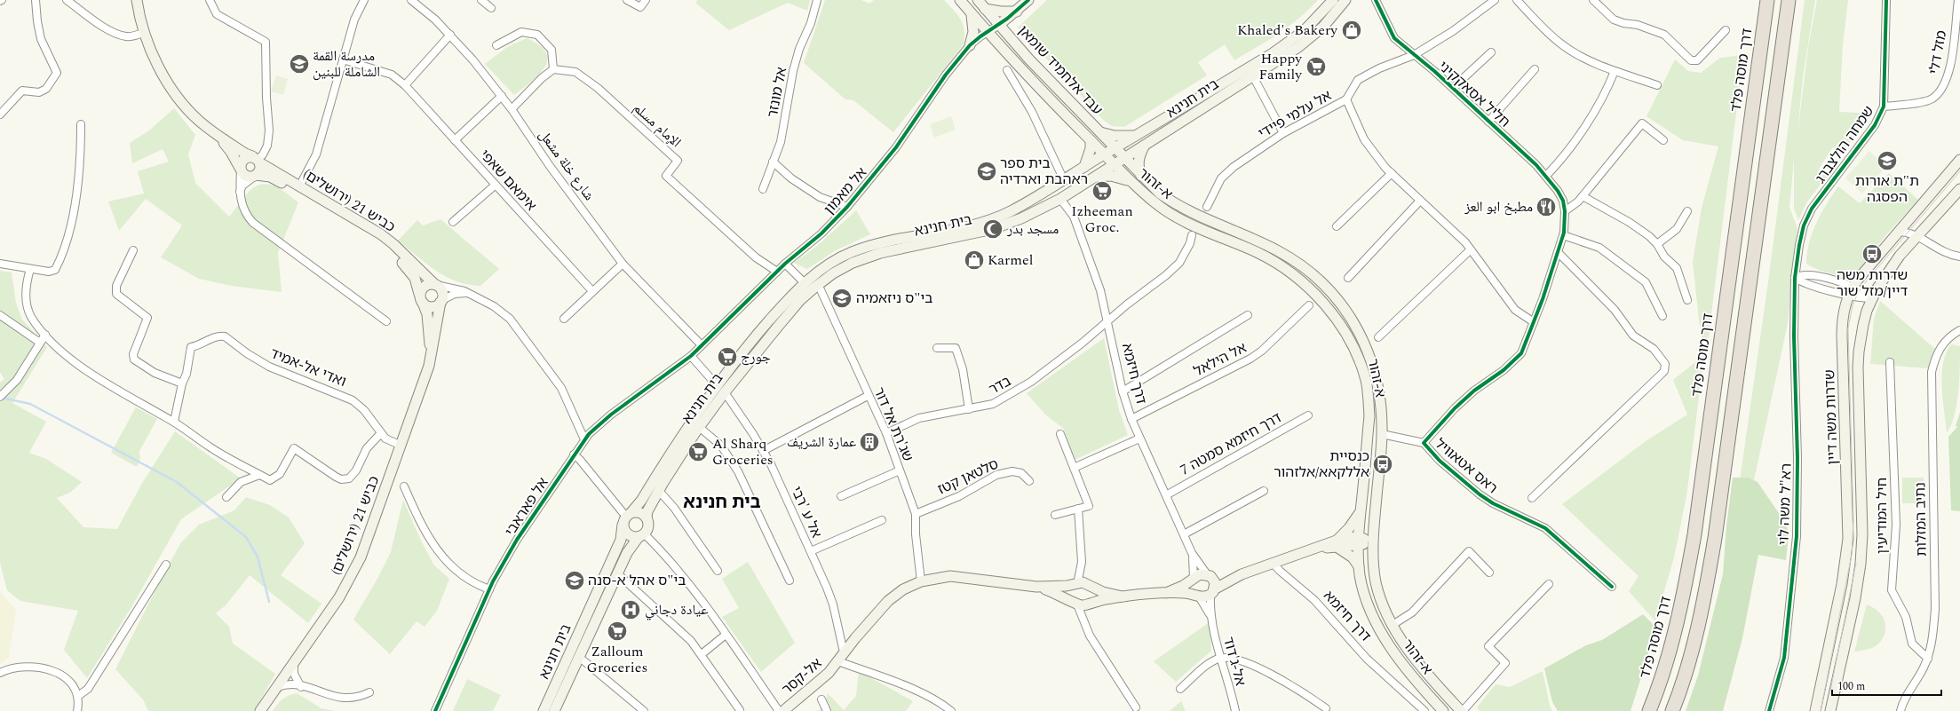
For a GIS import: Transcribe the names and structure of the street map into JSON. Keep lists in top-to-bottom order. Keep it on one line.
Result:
{"streets":{"highway":["דרך מוסה פלד"],"street":["מזל דלי","עבד אלחמיד שומאן","אל מונזר","חליל אסאקקיני","בית חנינא","אל עלמי פיידי","الإمام مسلم","שמחה הולצברג","شارع خلة مشعل","אימאם שאפי","א-זהור","אל מאמון","כביש 21 (ירושלים)","אל הילאל","ואדי אל-אמיד","דרך חיזמא","בדר","שדרות משה דיין","שג'רת אל דור","דרך חיזמא סמטה 7","ראס אטאוויל","סלטאן קטז","רא\"ל משה לוי","אל פאראבי","אל ע 'רבי","חיל המודיעין","נתיב המזלות","אל-ג'דוד","אל-קסר"]},"crossings":[["מזל דלי","שמחה הולצברג"],["עבד אלחמיד שומאן","בית חנינא"],["עבד אלחמיד שומאן","א-זהור"],["עבד אלחמיד שומאן","אל מאמון"],["חליל אסאקקיני","אל עלמי פיידי"],["חליל אסאקקיני","ראס אטאוויל"],["בית חנינא","א-זהור"],["בית חנינא","דרך חיזמא"],["בית חנינא","שג'רת אל דור"],["בית חנינא","אל ע 'רבי"],["الإمام مسلم","אל מאמון"],["שמחה הולצברג","רא\"ל משה לוי"],["شارع خلة مشعل","אל מאמון"],["אל מאמון","אל פאראבי"],["כביש 21 (ירושלים)","ואדי אל-אמיד"],["אל הילאל","דרך חיזמא"],["דרך חיזמא","בדר"],["דרך חיזמא","דרך חיזמא סמטה 7"],["דרך חיזמא","אל-ג'דוד"],["בדר","שג'רת אל דור"],["שג'רת אל דור","סלטאן קטז"],["שג'רת אל דור","אל-קסר"],["אל ע 'רבי","אל-קסר"],["חיל המודיעין","נתיב המזלות"]],"districts":["בית חנינא"],"places":{"shop":["Khaled's Bakery","Karmel"],"school or university":["مدرسة القمة الشاملة للبنين","ת\"ת אורות הפסגה","בית ספר ראהבת וארדיה","בי\"ס ניזאמיה","בי\"ס אהל א-סנה"],"supermarket":["Happy Family","Izheeman Groc.","جورج","Al Sharq Groceries","Zalloum Groceries"],"restaurant":["مطبخ ابو العز"],"mosque":["مسجد بدر"],"bus stop":["שדרות משה דיין/מזל שור","כנסיית אללקאא/אלזהור"],"building":["عمارة الشريف"],"hospital":["عيادة دجاني"]},"scale_bar":"100 m"}
